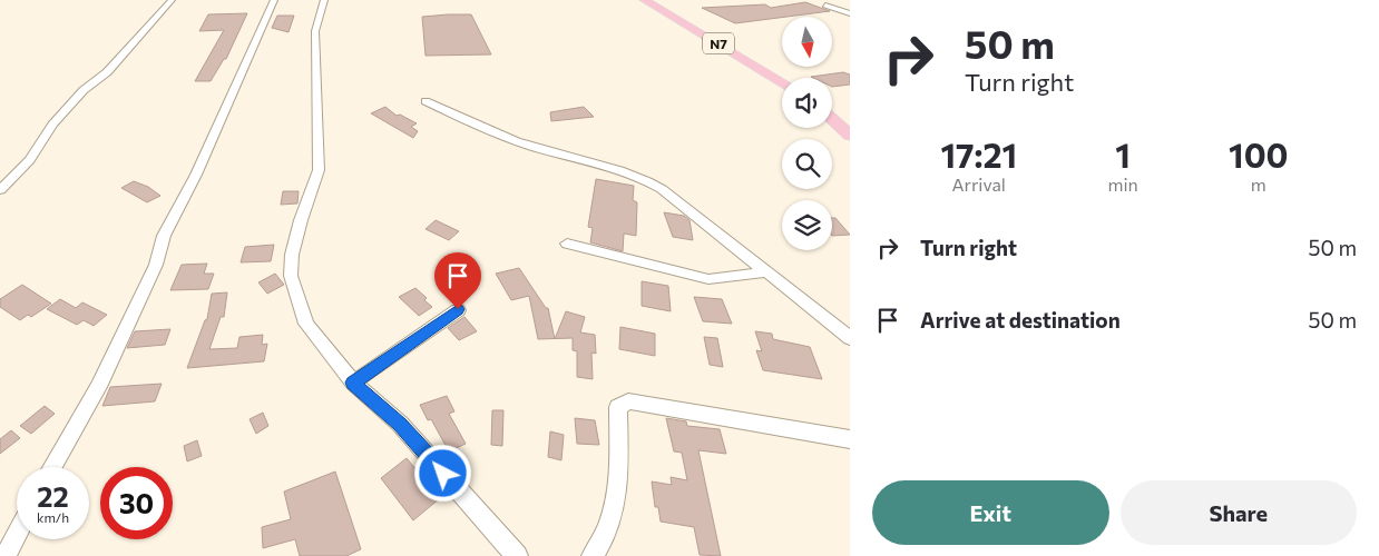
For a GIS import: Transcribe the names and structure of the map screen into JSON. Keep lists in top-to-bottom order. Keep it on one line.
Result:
{"streets":{"main road":["N7"]},"north":"bottom","page":{"turn":["50 m","Turn right"],"eta":["17:21","Arrival","1","min","100","m"],"list":[{"name":"Turn right","value":"50 m"},{"name":"Arrive at destination","value":"50 m"}],"speed":"22 km/h","limit":"30","buttons":["Exit","Share"]}}
